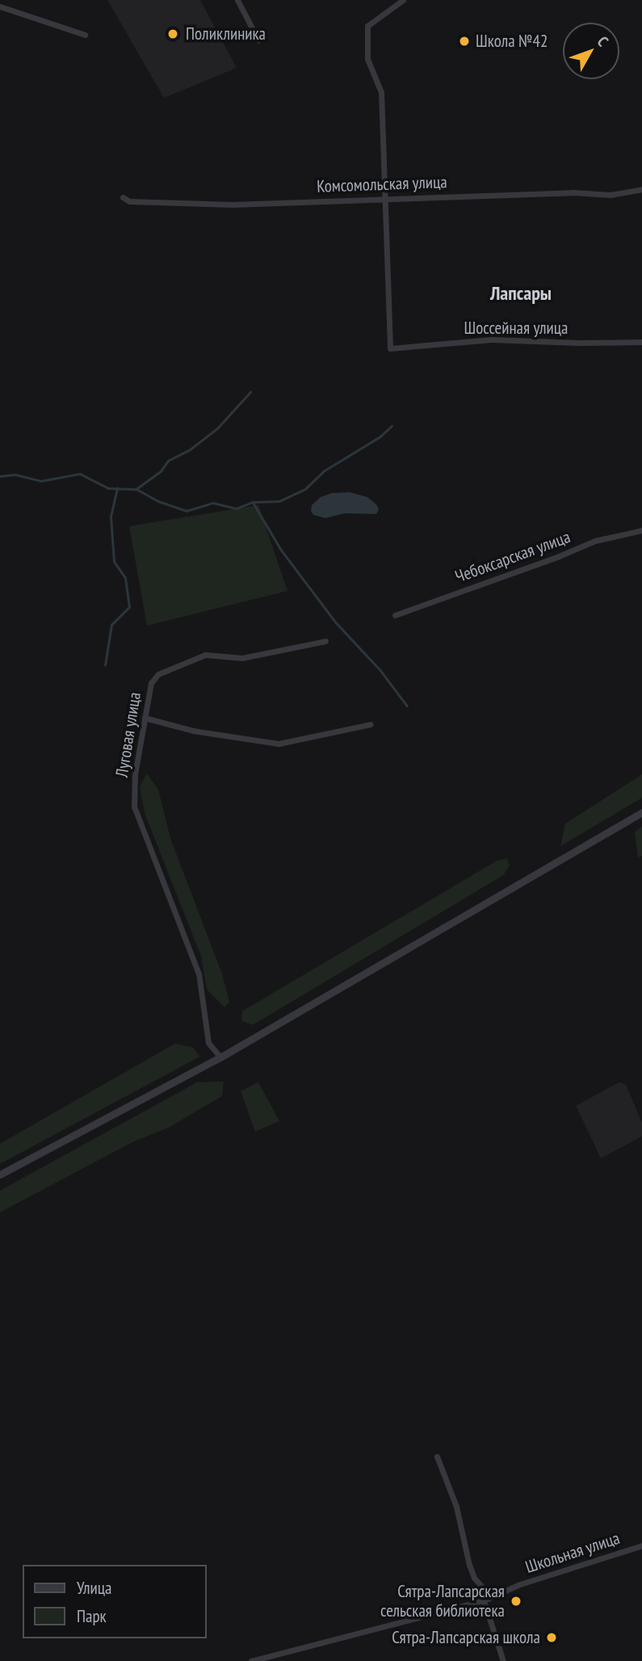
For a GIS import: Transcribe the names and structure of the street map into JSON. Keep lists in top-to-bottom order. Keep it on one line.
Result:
{"streets":{"street":["Комсомольская улица","Шоссейная улица","Чебоксарская улица","Луговая улица","Школьная улица"]},"crossings":[["Комсомольская улица","Шоссейная улица"]],"districts":["Лапсары"],"places":["Поликлиника","Школа №42","Сятра-Лапсарская сельская библиотека","Сятра-Лапсарская школа"],"legend":["Улица","Парк"],"north":"top right"}
